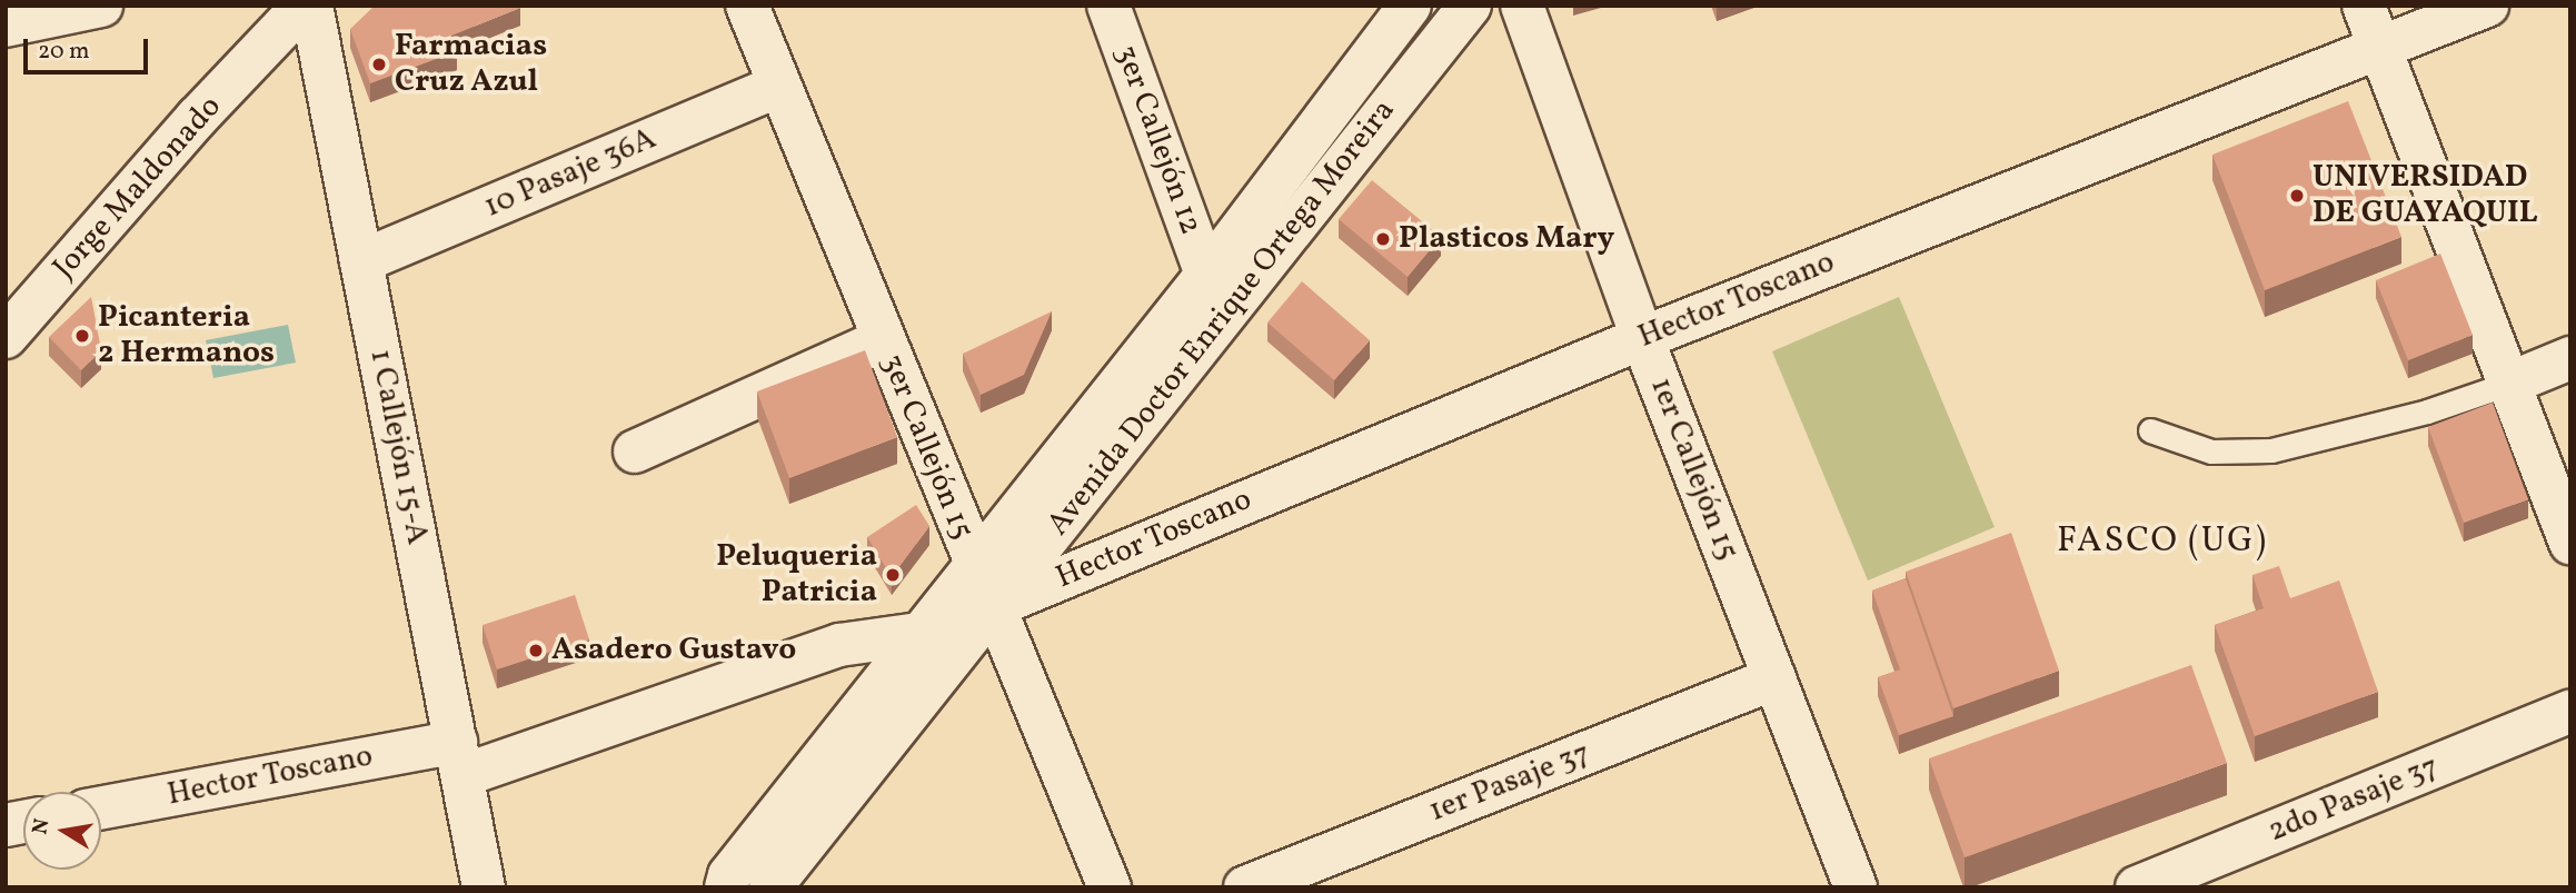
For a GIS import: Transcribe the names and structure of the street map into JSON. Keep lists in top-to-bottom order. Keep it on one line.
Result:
{"streets":{"street":["3er Callejón 12","10 Pasaje 36A","Jorge Maldonado","Hector Toscano","Avenida Doctor Enrique Ortega Moreira","1 Callejón 15-A","3er Callejón 15","1er Callejón 15","1er Pasaje 37","2do Pasaje 37"]},"crossings":[["3er Callejón 12","Avenida Doctor Enrique Ortega Moreira"],["10 Pasaje 36A","1 Callejón 15-A"],["10 Pasaje 36A","3er Callejón 15"],["Hector Toscano","Avenida Doctor Enrique Ortega Moreira"],["Hector Toscano","1 Callejón 15-A"],["Hector Toscano","3er Callejón 15"],["Hector Toscano","1er Callejón 15"],["Avenida Doctor Enrique Ortega Moreira","3er Callejón 15"],["1er Callejón 15","1er Pasaje 37"]],"districts":["FASCO (UG)"],"places":["Farmacias Cruz Azul","UNIVERSIDAD DE GUAYAQUIL","Plasticos Mary","Picanteria 2 Hermanos","Peluqueria Patricia","Asadero Gustavo"],"scale_bar":"20 m","north":"left"}
